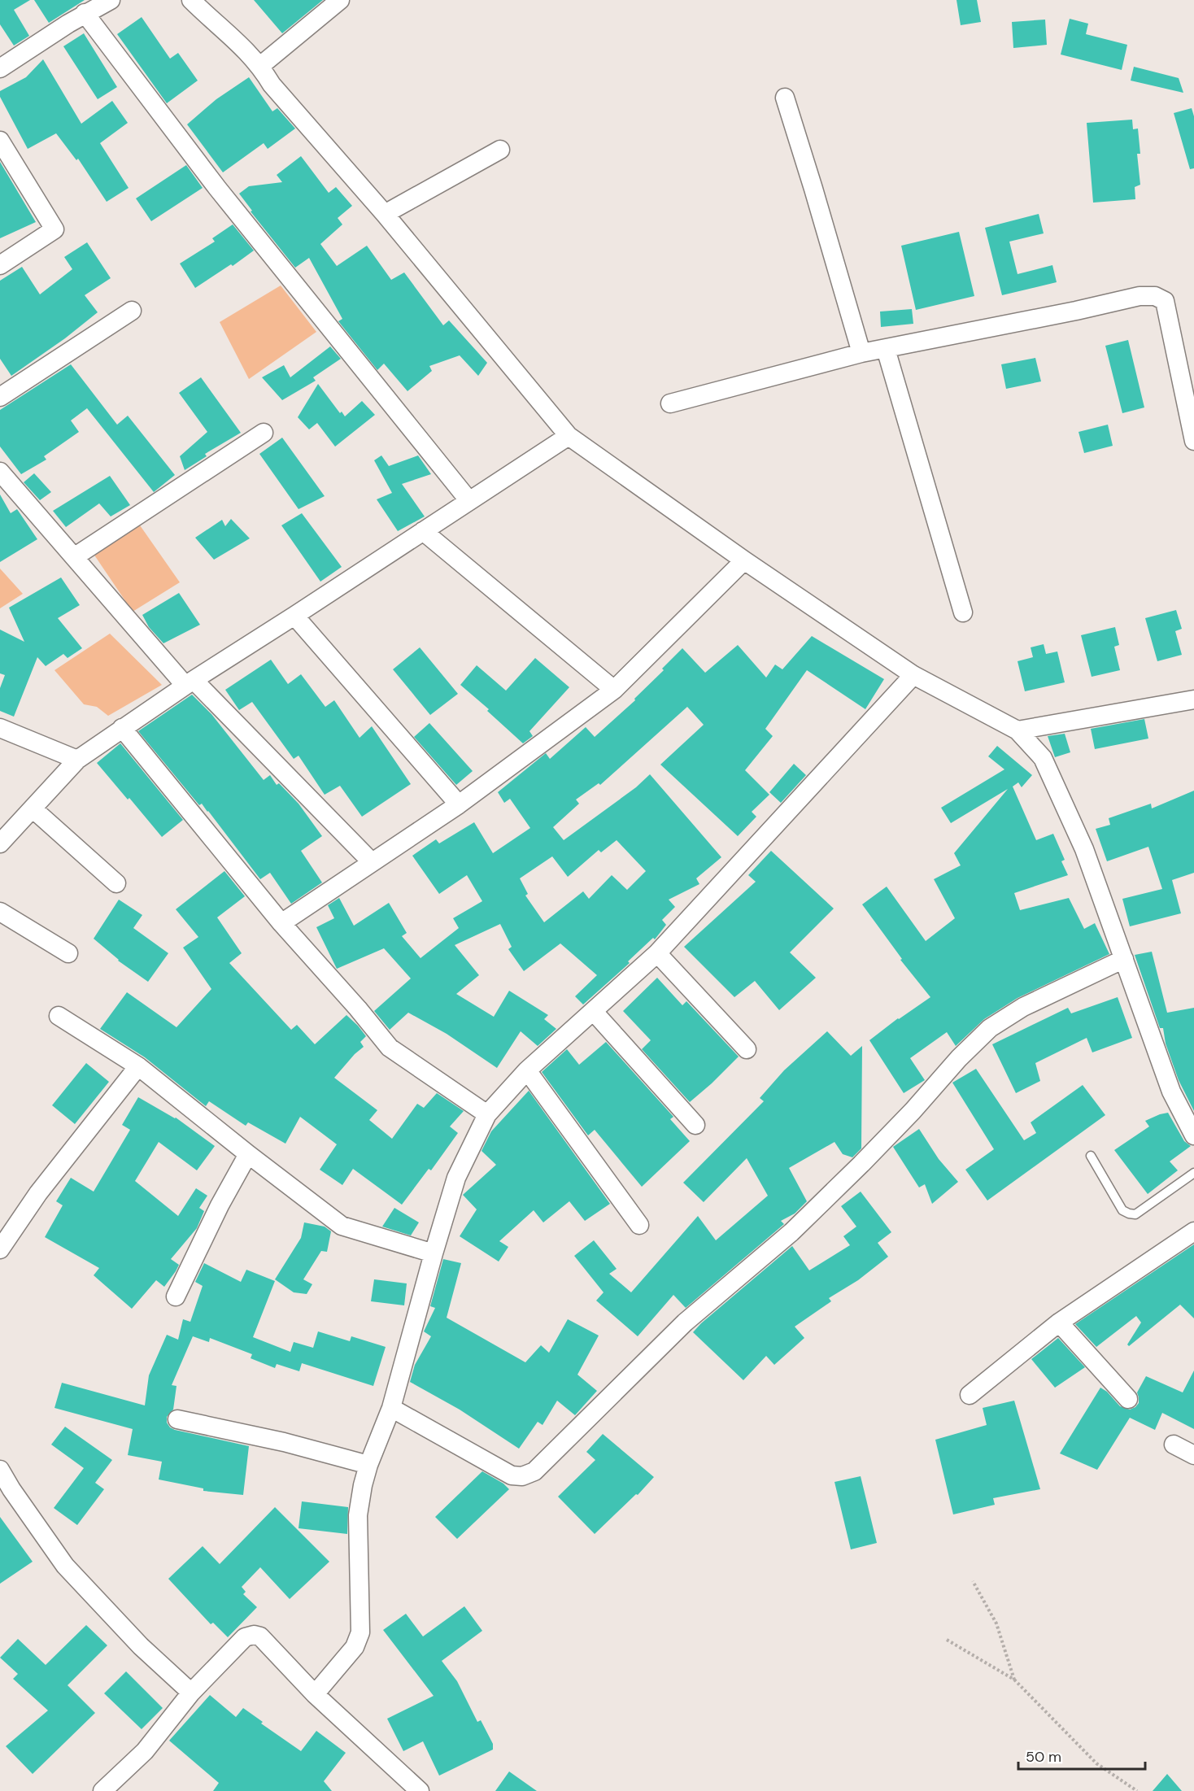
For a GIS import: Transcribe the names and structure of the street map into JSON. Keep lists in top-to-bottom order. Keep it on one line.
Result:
{"scale_bar":"50 m"}
